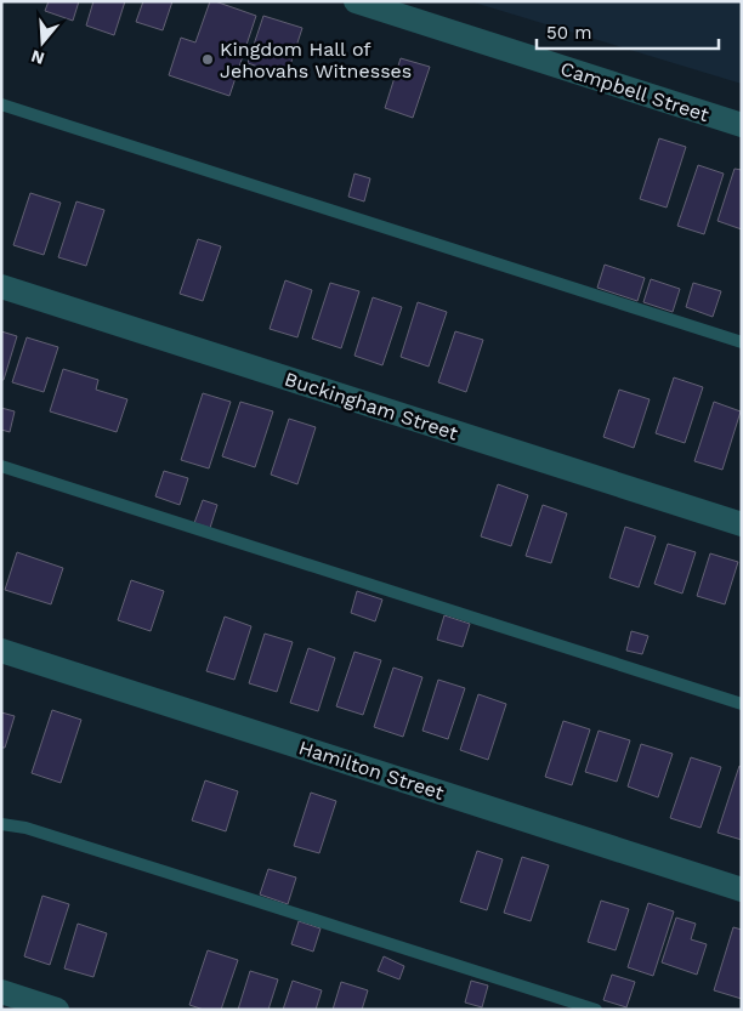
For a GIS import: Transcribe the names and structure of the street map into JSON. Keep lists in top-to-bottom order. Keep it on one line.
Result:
{"streets":{"street":["Campbell Street","Buckingham Street","Hamilton Street"]},"places":["Kingdom Hall of Jehovahs Witnesses"],"scale_bar":"50 m","north":"bottom"}
